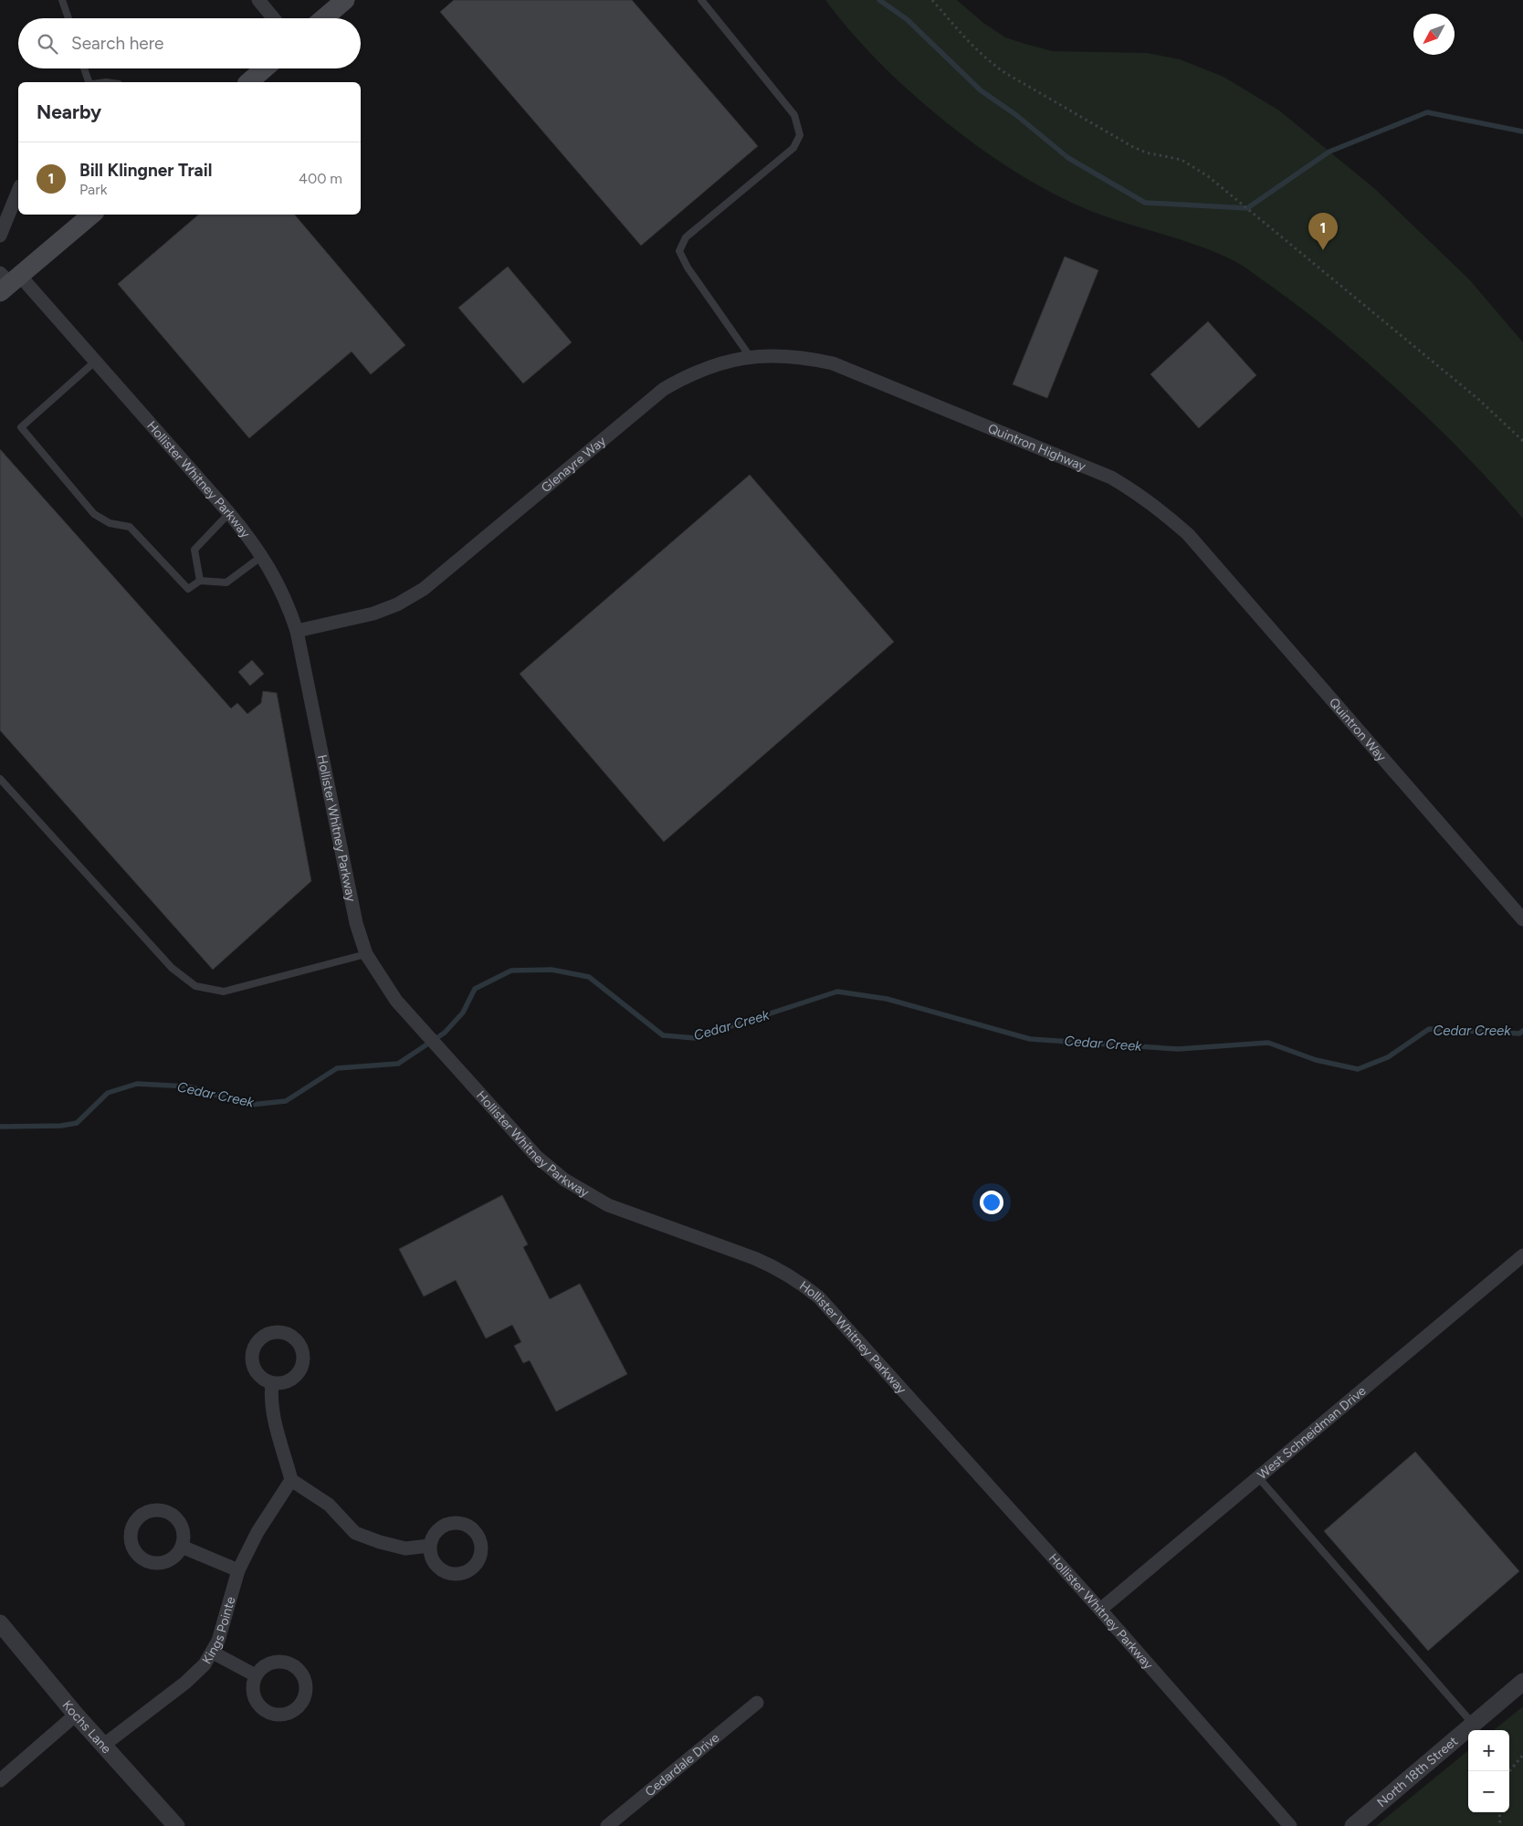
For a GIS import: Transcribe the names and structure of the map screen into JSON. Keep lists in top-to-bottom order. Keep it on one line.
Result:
{"streets":{"street":["Quintron Highway","Glenayre Way","Hollister Whitney Parkway","Quintron Way","West Schneidman Drive","Kings Pointe","Kochs Lane","Cedardale Drive","North 18th Street"]},"crossings":[["Quintron Highway","Glenayre Way"],["Quintron Highway","Quintron Way"],["Glenayre Way","Hollister Whitney Parkway"],["Hollister Whitney Parkway","West Schneidman Drive"],["Kings Pointe","Kochs Lane"]],"water":["Cedar Creek"],"north":"bottom left","page":{"search":"Search here","heading":"Nearby","list":[{"mark":"1","name":"Bill Klingner Trail","note":"Park","value":"400 m"}],"pins":"1","map_buttons":["+","−"]}}
